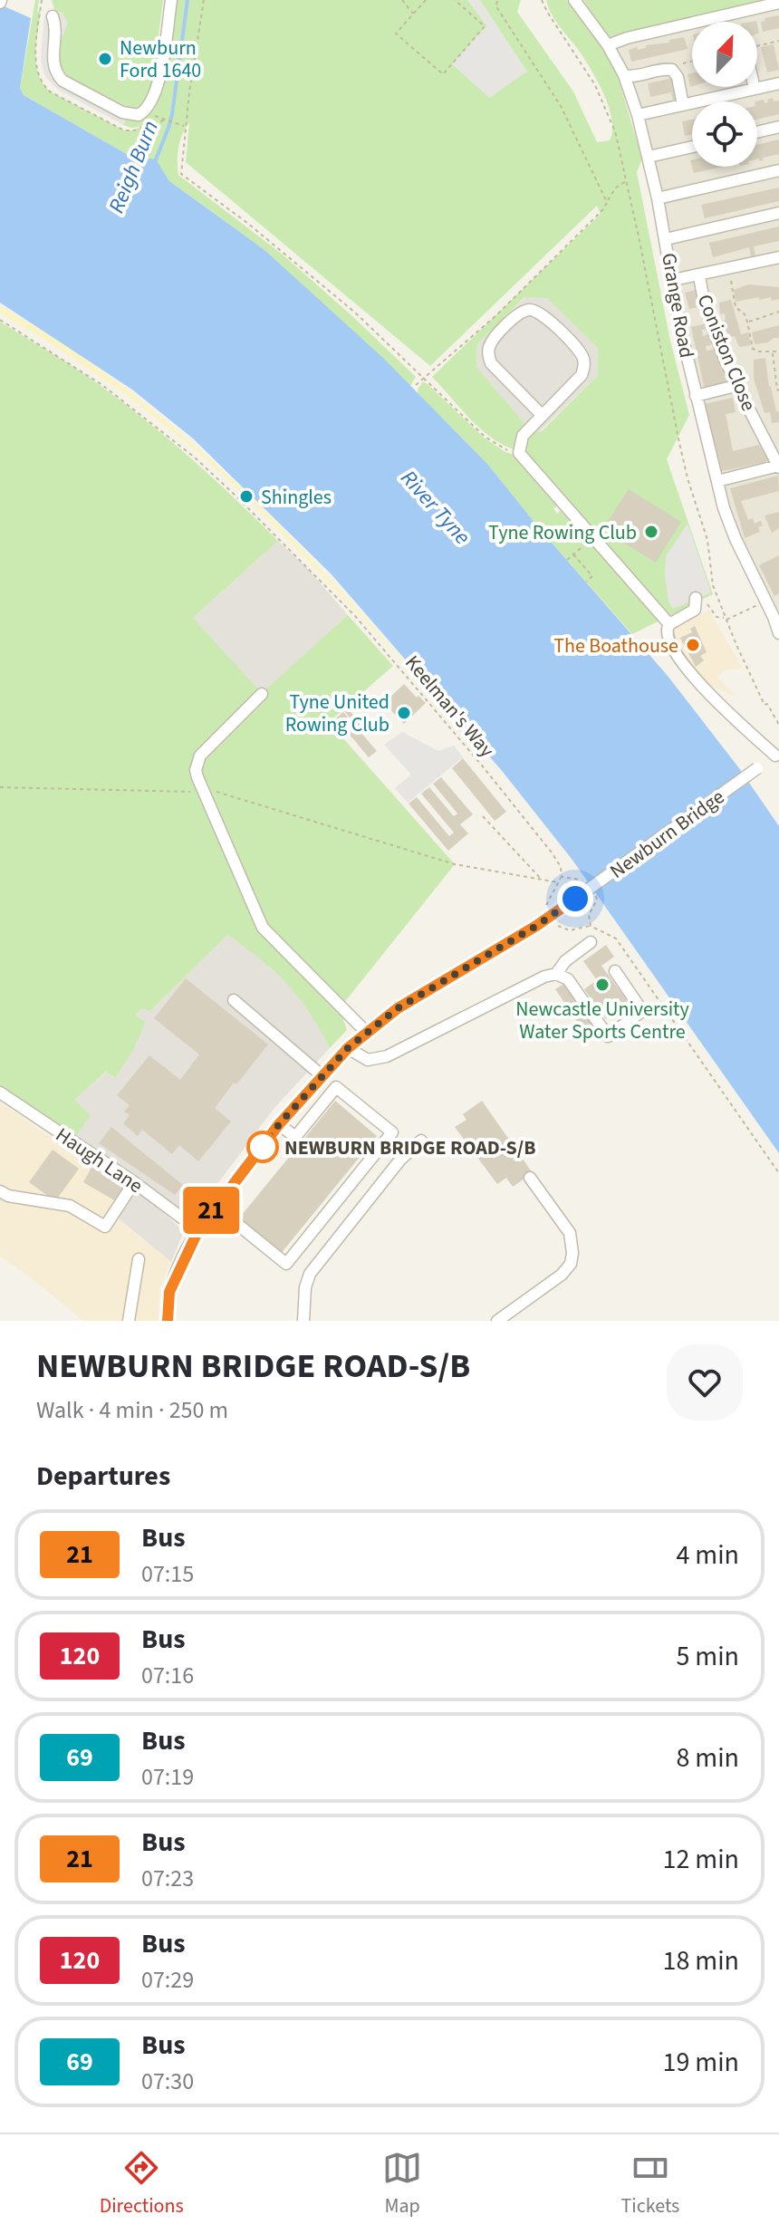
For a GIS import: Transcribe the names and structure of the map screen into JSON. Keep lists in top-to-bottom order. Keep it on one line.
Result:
{"streets":{"street":["Grange Road","Coniston Close","Newburn Bridge","Haugh Lane"],"path":["Keelman's Way"]},"crossings":[["Newburn Bridge","Haugh Lane"]],"water":["Reigh Burn","River Tyne"],"places":["Newburn Ford 1640","Shingles","Tyne Rowing Club","The Boathouse","Tyne United Rowing Club","Newcastle University Water Sports Centre","NEWBURN BRIDGE ROAD-S/B"],"lines":["bus line 21"],"north":"top right","page":{"on_map":"21","heading":[["NEWBURN BRIDGE ROAD-S/B","Walk · 4 min · 250 m"],"Departures"],"list":[{"mark":"21","name":"Bus","note":"07:15","value":"4 min"},{"mark":"120","name":"Bus","note":"07:16","value":"5 min"},{"mark":"69","name":"Bus","note":"07:19","value":"8 min"},{"mark":"21","name":"Bus","note":"07:23","value":"12 min"},{"mark":"120","name":"Bus","note":"07:29","value":"18 min"},{"mark":"69","name":"Bus","note":"07:30","value":"19 min"}],"tabs":["Directions","Map","Tickets"]}}
